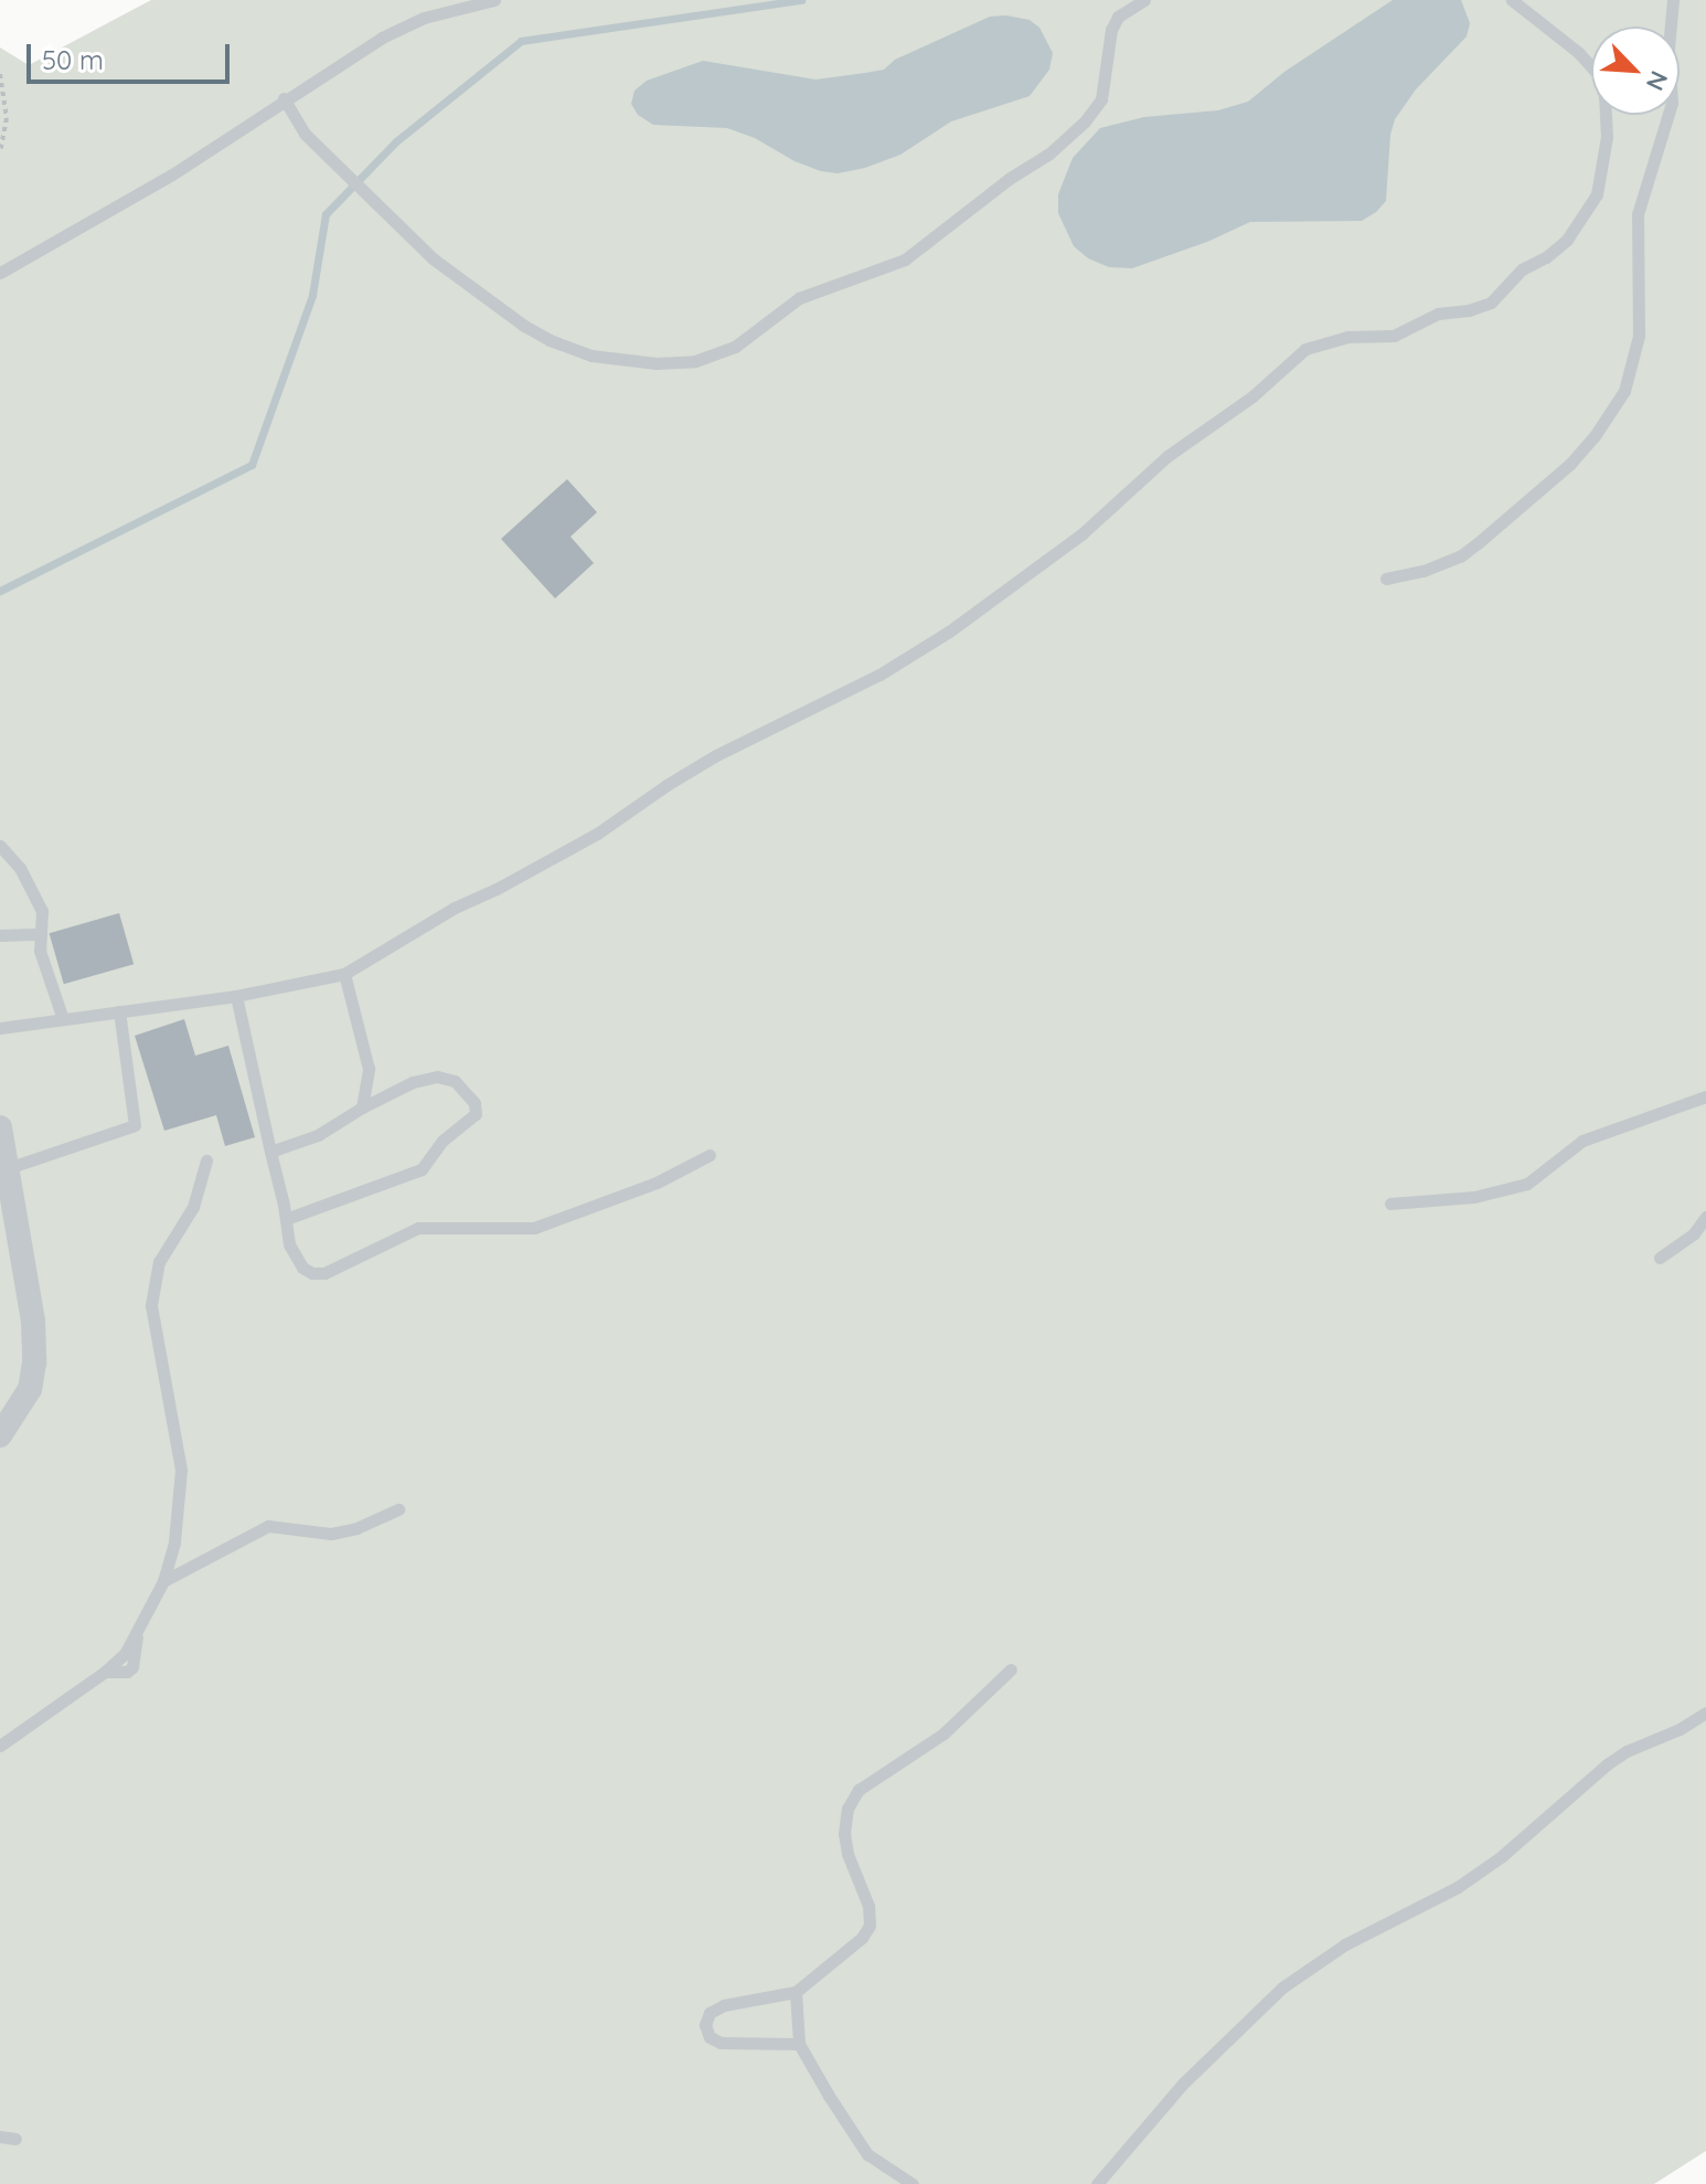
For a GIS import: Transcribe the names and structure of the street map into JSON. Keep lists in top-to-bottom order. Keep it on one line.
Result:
{"scale_bar":"50 m","north":"bottom right"}
